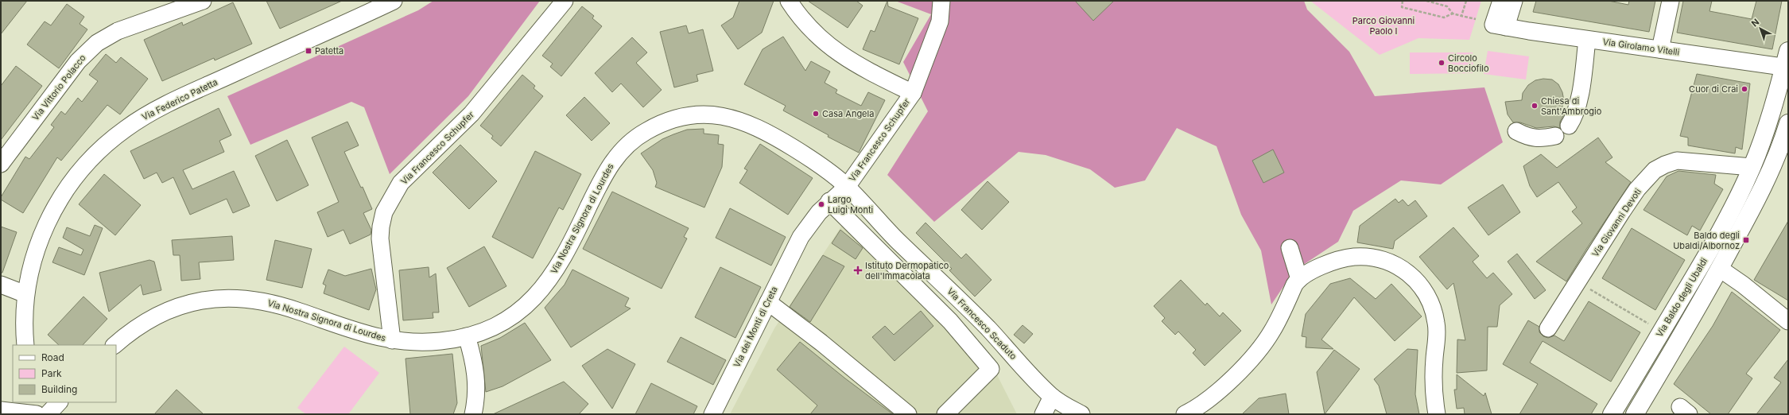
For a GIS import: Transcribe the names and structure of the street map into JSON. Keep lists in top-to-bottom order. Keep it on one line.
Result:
{"streets":{"main road":["Via Baldo degli Ubaldi"],"street":["Via Girolamo Vitelli","Via Vittorio Polacco","Via Federico Patetta","Via Francesco Schupfer","Via Nostra Signora di Lourdes","Via Giovanni Devoti","Via Francesco Scaduto","Via dei Monti di Creta"]},"crossings":[["Via Girolamo Vitelli","Via Baldo degli Ubaldi"],["Via Francesco Schupfer","Via Nostra Signora di Lourdes"],["Via Francesco Schupfer","Via Francesco Scaduto"],["Via Nostra Signora di Lourdes","Via Francesco Scaduto"],["Via Giovanni Devoti","Via Baldo degli Ubaldi"]],"parks":["Parco Giovanni Paolo I"],"places":{"transit":["Patetta","Baldo degli Ubaldi/Albornoz"],"other":["Circolo Bocciofilo","Cuor di Crai","Chiesa di Sant'Ambrogio","Casa Angela","Largo Luigi Monti"],"health":["Istituto Dermopatico dell'Immacolata"]},"legend":["Road","Park","Building"],"north":"top left"}
